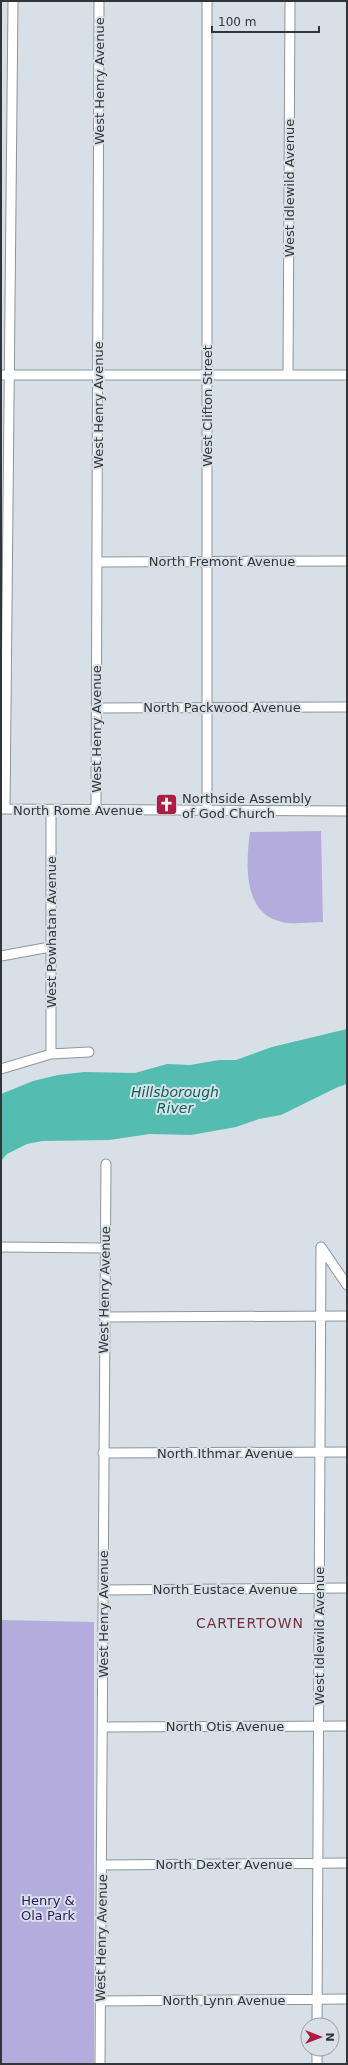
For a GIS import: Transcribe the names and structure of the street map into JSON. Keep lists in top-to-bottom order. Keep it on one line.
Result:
{"streets":{"street":["West Henry Avenue","West Idlewild Avenue","West Clifton Street","North Fremont Avenue","North Packwood Avenue","North Rome Avenue","West Powhatan Avenue","North Ithmar Avenue","North Eustace Avenue","North Otis Avenue","North Dexter Avenue","North Lynn Avenue"]},"crossings":[["West Henry Avenue","North Fremont Avenue"],["West Henry Avenue","North Packwood Avenue"],["West Henry Avenue","North Rome Avenue"],["West Henry Avenue","North Ithmar Avenue"],["West Henry Avenue","North Eustace Avenue"],["West Henry Avenue","North Otis Avenue"],["West Henry Avenue","North Dexter Avenue"],["West Henry Avenue","North Lynn Avenue"],["West Idlewild Avenue","North Ithmar Avenue"],["West Idlewild Avenue","North Eustace Avenue"],["West Idlewild Avenue","North Otis Avenue"],["West Idlewild Avenue","North Dexter Avenue"],["West Idlewild Avenue","North Lynn Avenue"],["West Clifton Street","North Fremont Avenue"],["West Clifton Street","North Packwood Avenue"],["West Clifton Street","North Rome Avenue"],["North Rome Avenue","West Powhatan Avenue"]],"districts":["CARTERTOWN"],"water":["Hillsborough River"],"parks":["Henry & Ola Park"],"places":{"church":["Northside Assembly of God Church"]},"scale_bar":"100 m","north":"right"}
